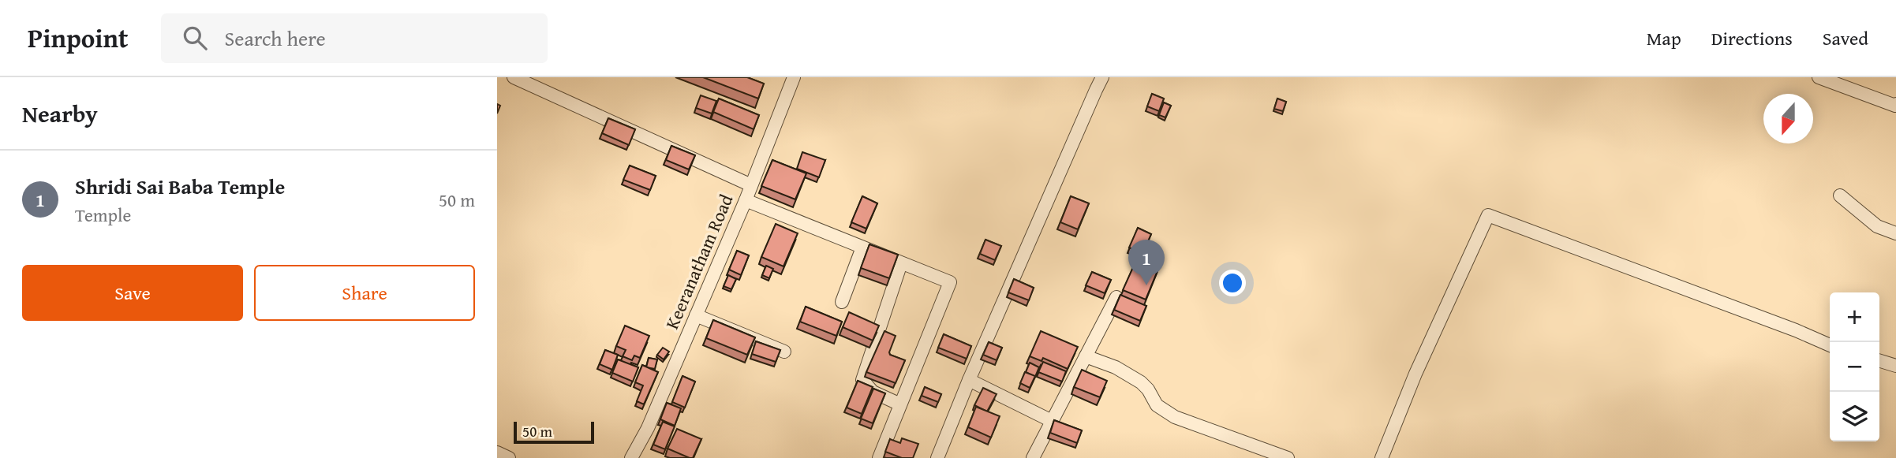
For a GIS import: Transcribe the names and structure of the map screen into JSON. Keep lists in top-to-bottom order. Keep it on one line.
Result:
{"streets":{"street":["Keeranatham Road"]},"scale_bar":"50 m","north":"bottom","page":{"header":"Pinpoint","search":"Search here","nav":["Map","Directions","Saved"],"heading":"Nearby","list":[{"mark":"1","name":"Shridi Sai Baba Temple","note":"Temple","value":"50 m"}],"pins":"1","buttons":["Save","Share"],"map_buttons":["+","−"],"scale":"50 m"}}
